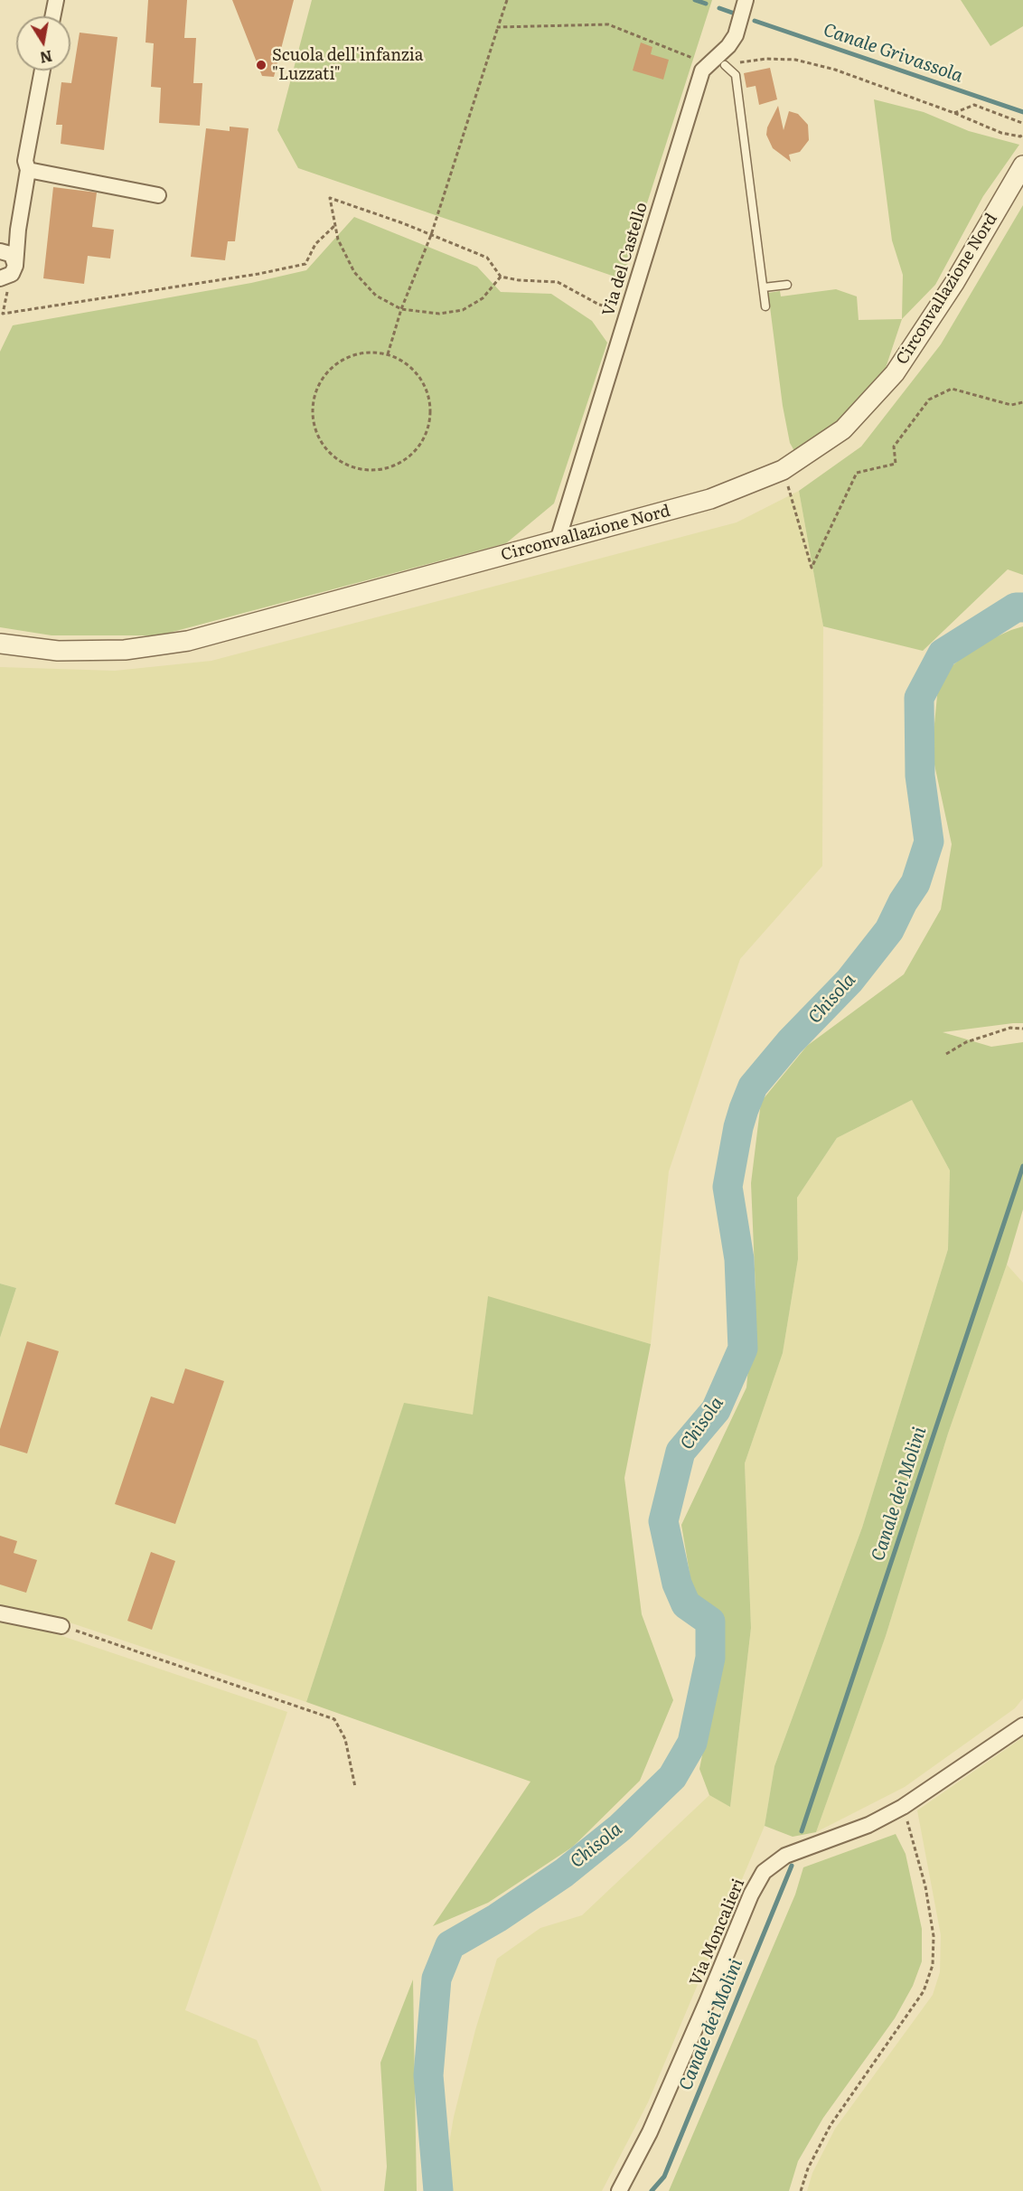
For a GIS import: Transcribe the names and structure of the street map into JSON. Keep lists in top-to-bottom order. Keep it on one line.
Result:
{"streets":{"street":["Via del Castello","Circonvallazione Nord","Via Moncalieri"]},"crossings":[["Via del Castello","Circonvallazione Nord"]],"water":["Canale Grivassola","Chisola","Canale dei Molini"],"places":["Scuola dell'infanzia \"Luzzati\""],"north":"bottom"}
